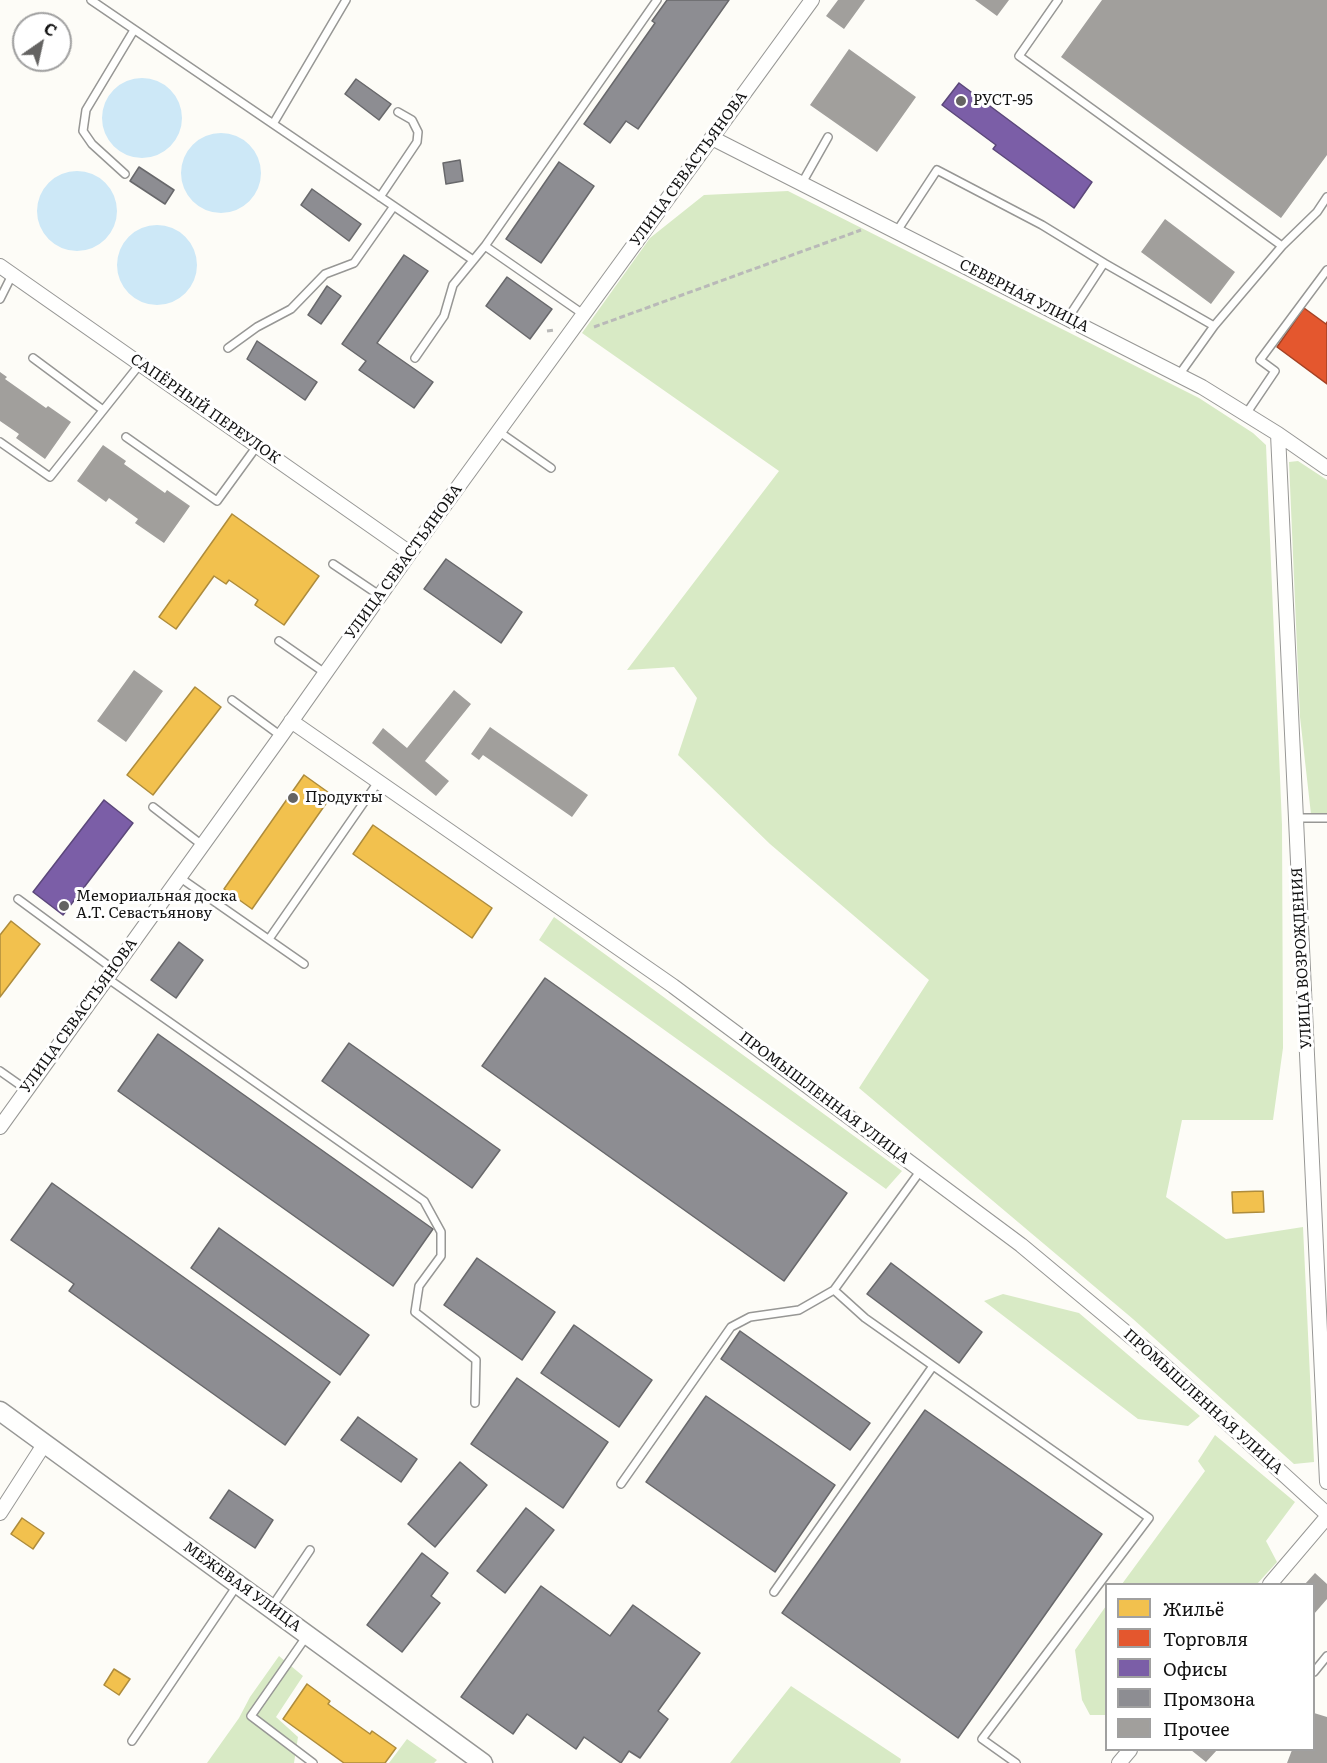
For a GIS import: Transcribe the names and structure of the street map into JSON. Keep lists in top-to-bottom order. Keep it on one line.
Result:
{"streets":{"street":["УЛИЦА СЕВАСТЬЯНОВА","СЕВЕРНАЯ УЛИЦА","САПЁРНЫЙ ПЕРЕУЛОК","УЛИЦА ВОЗРОЖДЕНИЯ","ПРОМЫШЛЕННАЯ УЛИЦА","МЕЖЕВАЯ УЛИЦА"]},"crossings":[["УЛИЦА СЕВАСТЬЯНОВА","СЕВЕРНАЯ УЛИЦА"],["УЛИЦА СЕВАСТЬЯНОВА","САПЁРНЫЙ ПЕРЕУЛОК"],["УЛИЦА СЕВАСТЬЯНОВА","ПРОМЫШЛЕННАЯ УЛИЦА"],["СЕВЕРНАЯ УЛИЦА","УЛИЦА ВОЗРОЖДЕНИЯ"]],"places":["РУСТ-95","Продукты","Мемориальная доска А.Т. Севастьянову"],"legend":["Жильё","Торговля","Офисы","Промзона","Прочее"],"north":"top right"}
